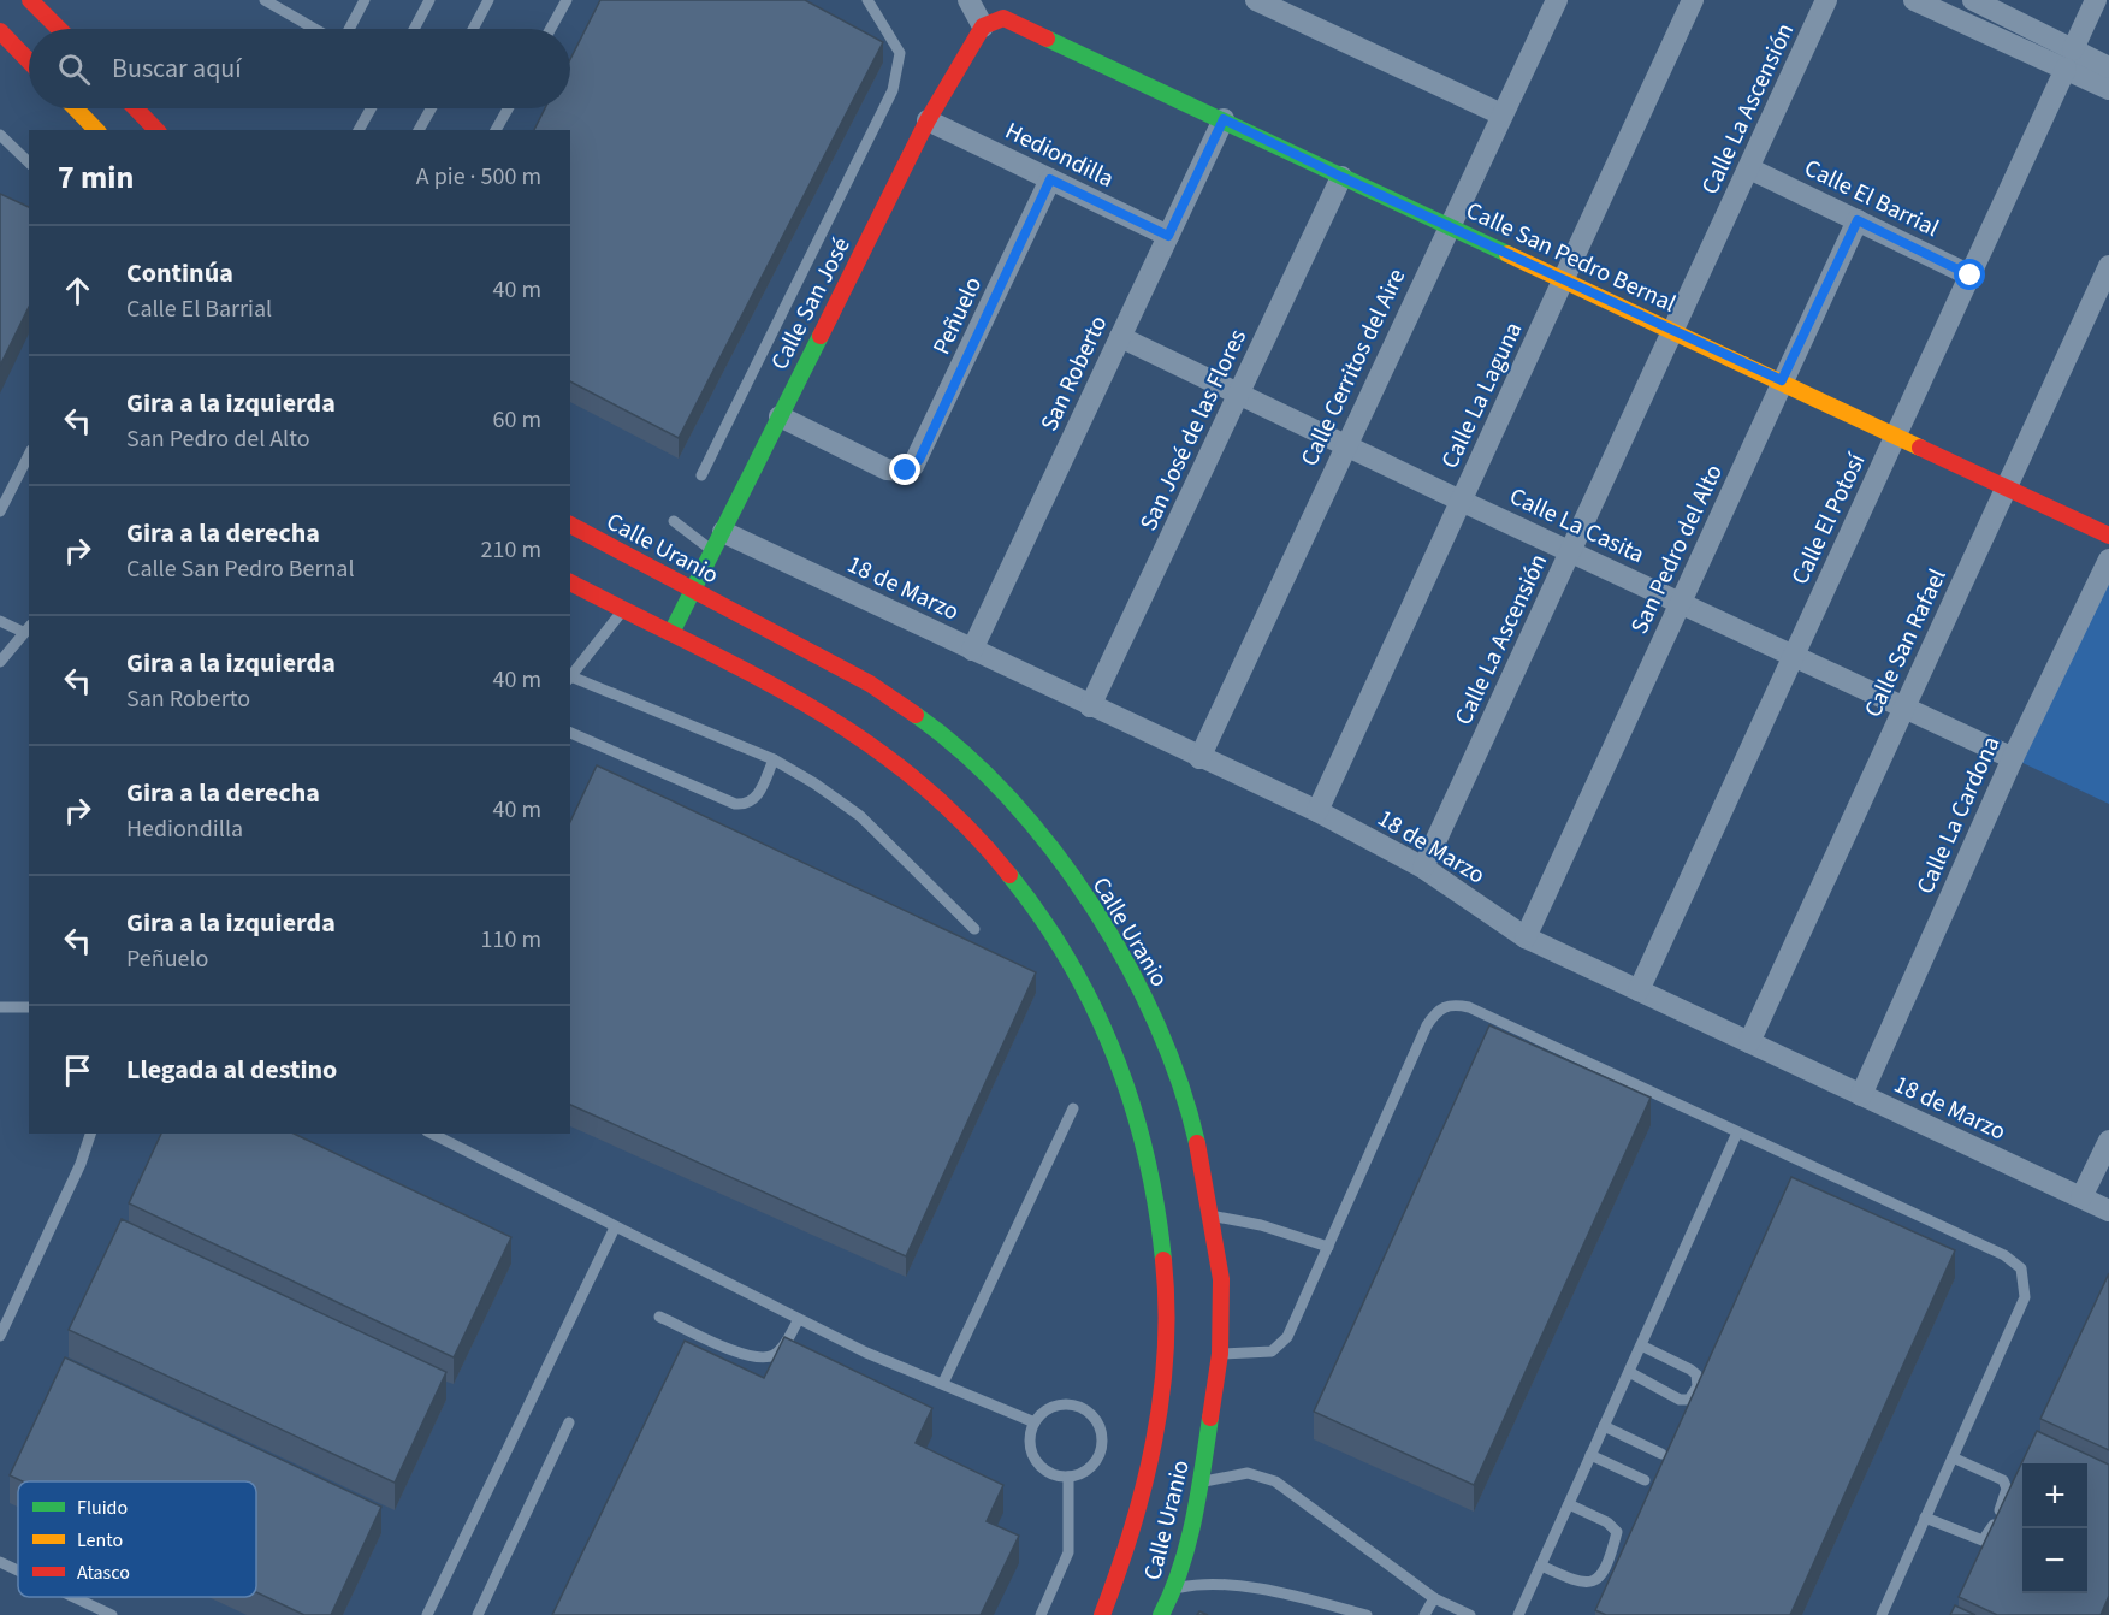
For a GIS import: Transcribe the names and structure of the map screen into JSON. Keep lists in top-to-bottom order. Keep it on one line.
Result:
{"streets":{"street":["Calle La Ascensión","Hediondilla","Calle El Barrial","Calle San Pedro Bernal","Calle San José","Peñuelo","Calle Cerritos del Aire","San Roberto","Calle La Laguna","San José de las Flores","Calle El Potosí","Calle La Casita","Calle Uranio","San Pedro del Alto","18 de Marzo","Calle San Rafael","Calle La Cardona"]},"crossings":[["Calle La Ascensión","Calle El Barrial"],["Calle La Ascensión","Calle San Pedro Bernal"],["Calle La Ascensión","Calle La Casita"],["Calle La Ascensión","18 de Marzo"],["Hediondilla","Calle San José"],["Hediondilla","Peñuelo"],["Hediondilla","San Roberto"],["Calle El Barrial","Calle El Potosí"],["Calle El Barrial","San Pedro del Alto"],["Calle San Pedro Bernal","Calle San José"],["Calle San Pedro Bernal","Calle Cerritos del Aire"],["Calle San Pedro Bernal","San Roberto"],["Calle San Pedro Bernal","Calle La Laguna"],["Calle San Pedro Bernal","San José de las Flores"],["Calle San Pedro Bernal","Calle El Potosí"],["Calle San Pedro Bernal","San Pedro del Alto"],["Calle San Pedro Bernal","Calle San Rafael"],["Calle San José","Peñuelo"],["Calle San José","Calle Uranio"],["Calle San José","18 de Marzo"],["Calle Cerritos del Aire","Calle La Casita"],["Calle Cerritos del Aire","18 de Marzo"],["San Roberto","Calle La Casita"],["San Roberto","18 de Marzo"],["Calle La Laguna","Calle La Casita"],["Calle La Laguna","18 de Marzo"],["San José de las Flores","Calle La Casita"],["San José de las Flores","18 de Marzo"],["Calle El Potosí","Calle La Casita"],["Calle El Potosí","18 de Marzo"],["Calle La Casita","San Pedro del Alto"],["Calle La Casita","Calle San Rafael"],["Calle La Casita","Calle La Cardona"],["San Pedro del Alto","18 de Marzo"],["18 de Marzo","Calle San Rafael"],["18 de Marzo","Calle La Cardona"]],"legend":["Fluido","Lento","Atasco"],"page":{"search":"Buscar aquí","heading":["7 min","A pie · 500 m"],"list":[["Continúa","Calle El Barrial","40 m"],["Gira a la izquierda","San Pedro del Alto","60 m"],["Gira a la derecha","Calle San Pedro Bernal","210 m"],["Gira a la izquierda","San Roberto","40 m"],["Gira a la derecha","Hediondilla","40 m"],["Gira a la izquierda","Peñuelo","110 m"],"Llegada al destino"],"map_buttons":["+","−"]}}
